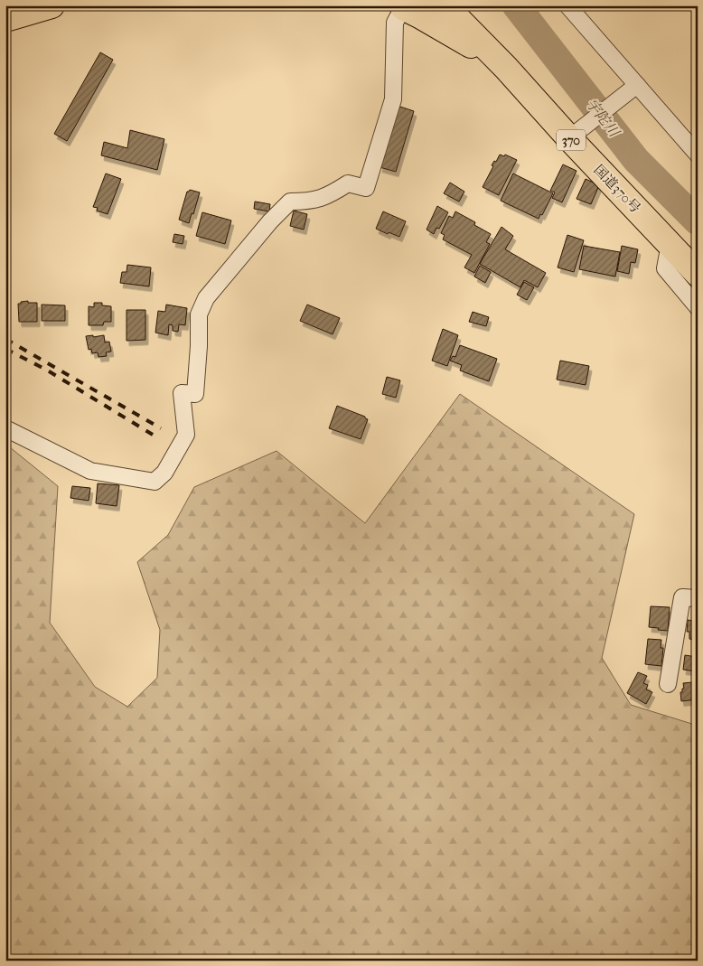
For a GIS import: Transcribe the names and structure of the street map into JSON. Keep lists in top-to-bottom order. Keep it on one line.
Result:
{"streets":{"highway":["370","国道370号"]},"water":["宇陀川"]}
